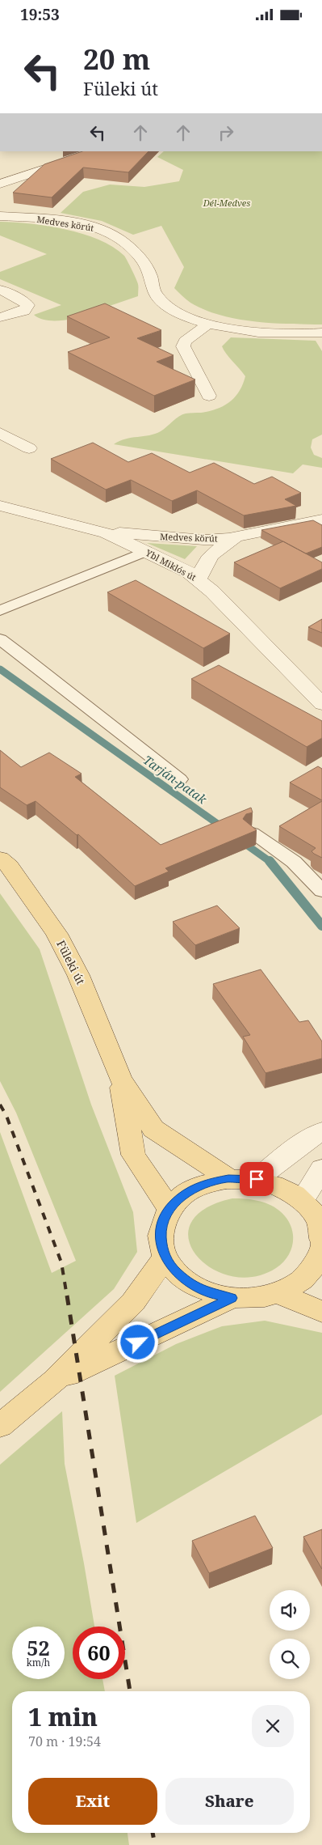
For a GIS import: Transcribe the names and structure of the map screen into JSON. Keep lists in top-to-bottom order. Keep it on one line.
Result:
{"streets":{"main road":["Füleki út"],"street":["Medves körút","Ybl Miklós út"]},"crossings":[["Medves körút","Ybl Miklós út"]],"water":["Tarján-patak"],"parks":["Dél-Medves"],"page":{"status":"19:53","turn":["20 m","Füleki út"],"speed":"52 km/h","limit":"60","heading":["1 min","70 m · 19:54"],"buttons":["Exit","Share"]}}
